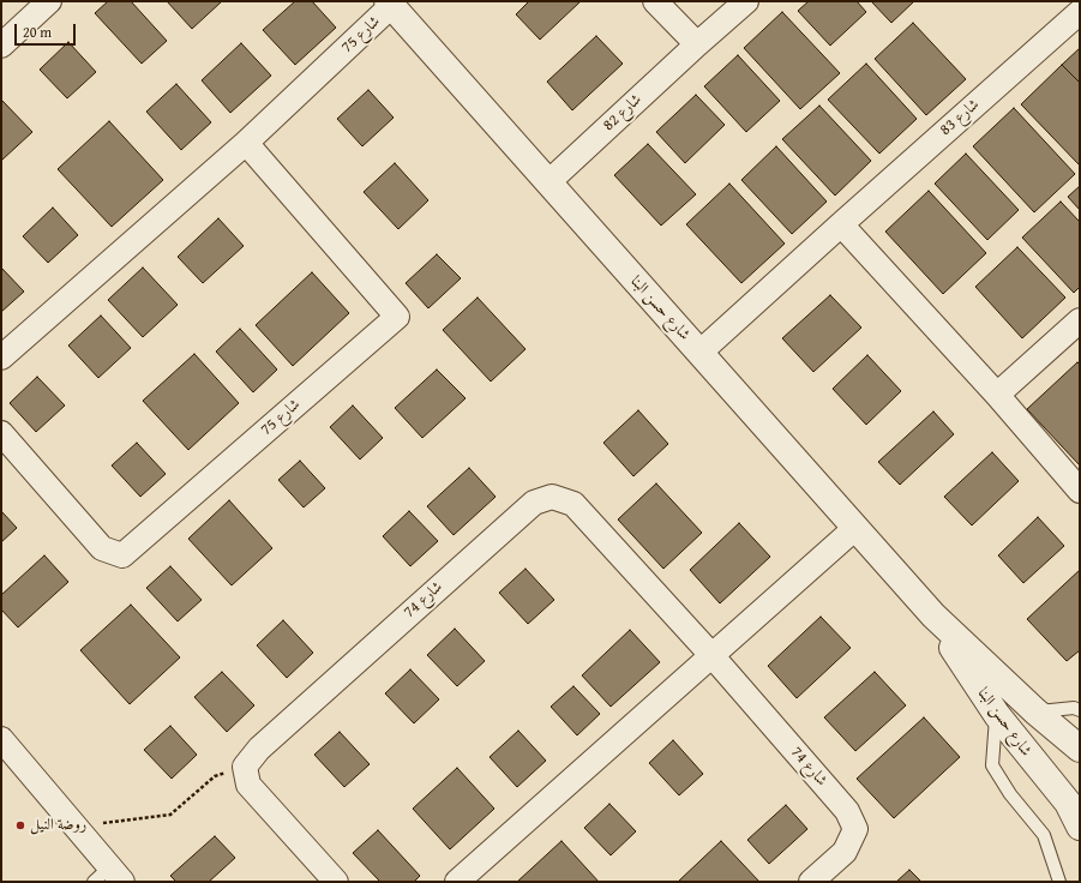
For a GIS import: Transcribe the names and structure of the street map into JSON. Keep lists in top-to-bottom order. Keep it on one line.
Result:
{"streets":{"street":["شارع 75","شارع 82","شارع 83","شارع حسن البنا","شارع 74"]},"crossings":[["شارع 75","شارع حسن البنا"],["شارع 82","شارع حسن البنا"],["شارع 83","شارع حسن البنا"]],"places":["روضة النيل"],"scale_bar":"20 m"}
